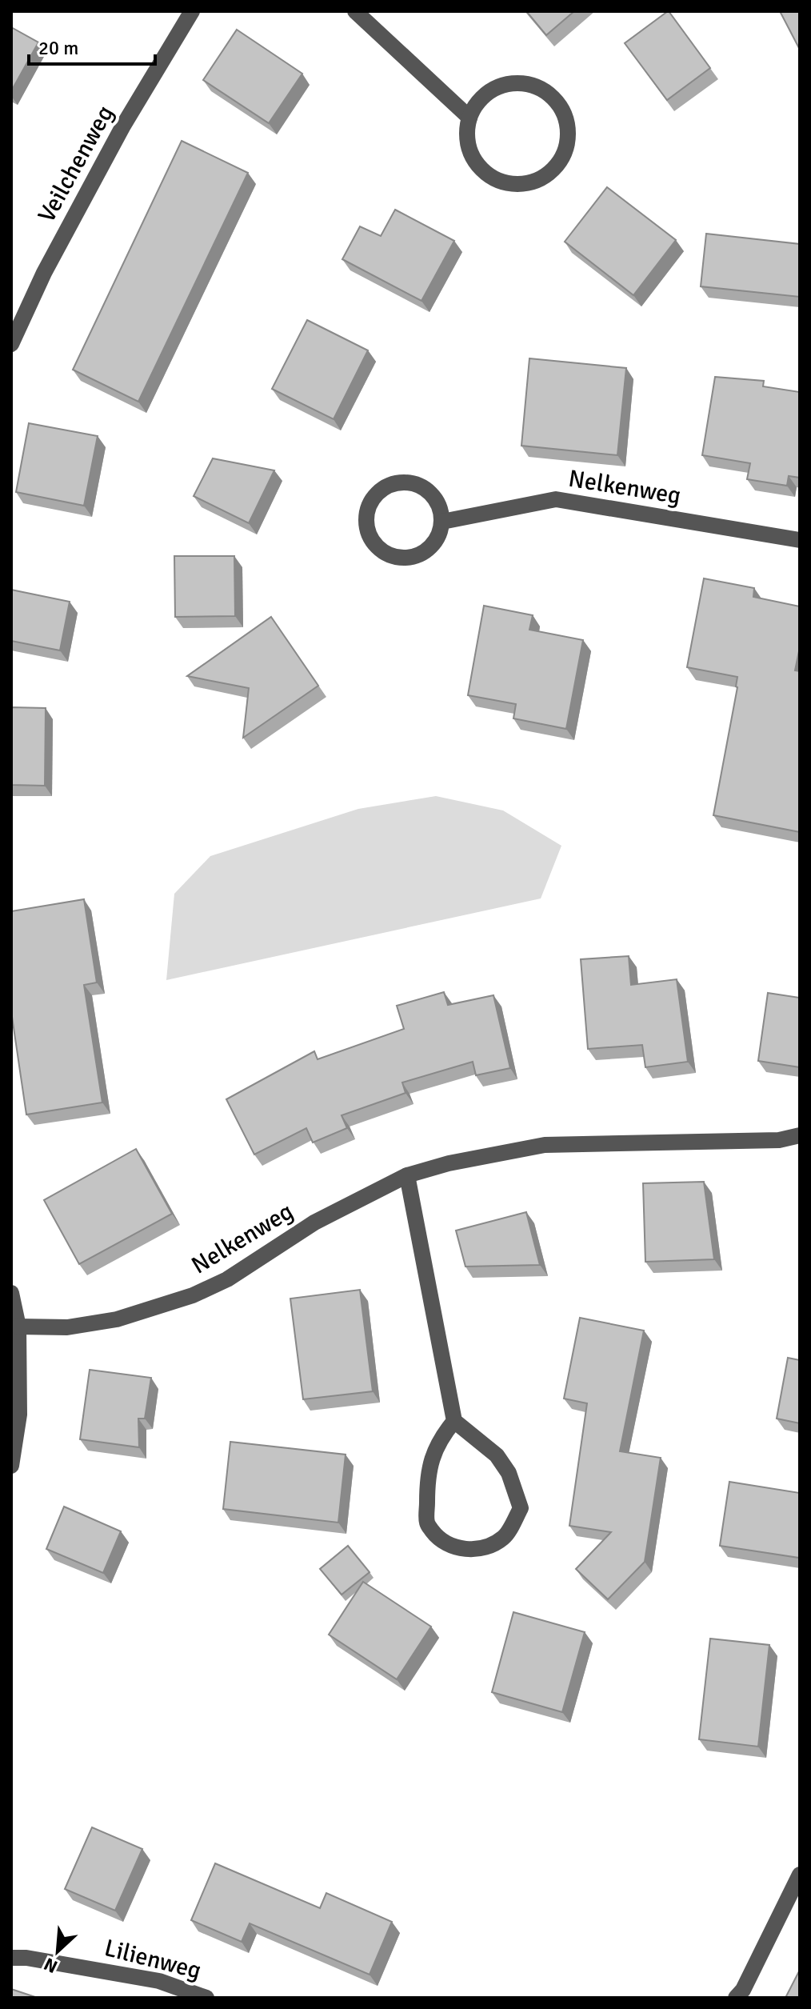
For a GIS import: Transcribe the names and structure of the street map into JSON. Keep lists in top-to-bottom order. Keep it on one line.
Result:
{"streets":{"street":["Veilchenweg","Nelkenweg","Lilienweg"]},"scale_bar":"20 m","north":"bottom left"}
